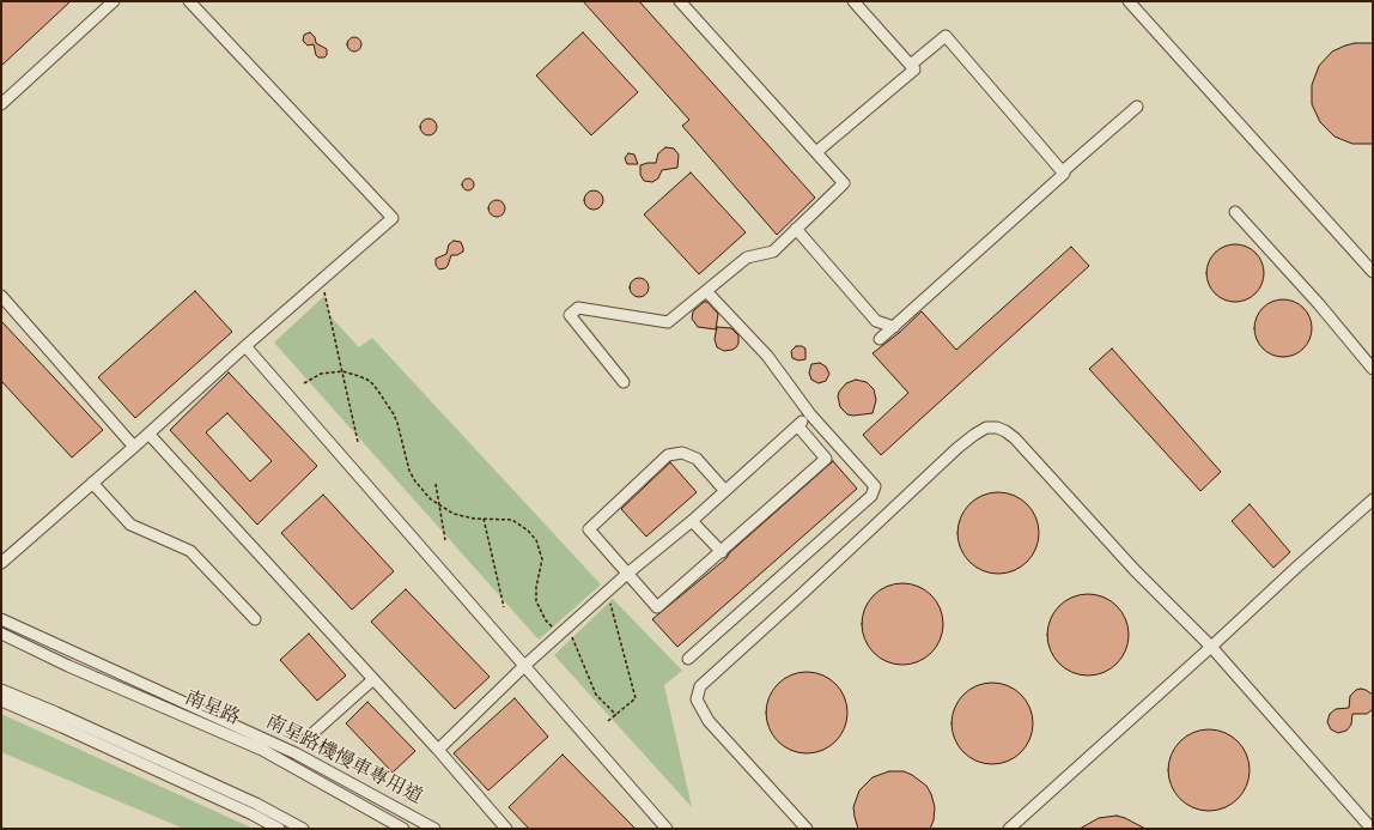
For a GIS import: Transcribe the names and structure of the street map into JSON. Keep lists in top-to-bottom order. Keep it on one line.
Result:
{"streets":{"street":["南星路","南星路機慢車專用道"]}}
